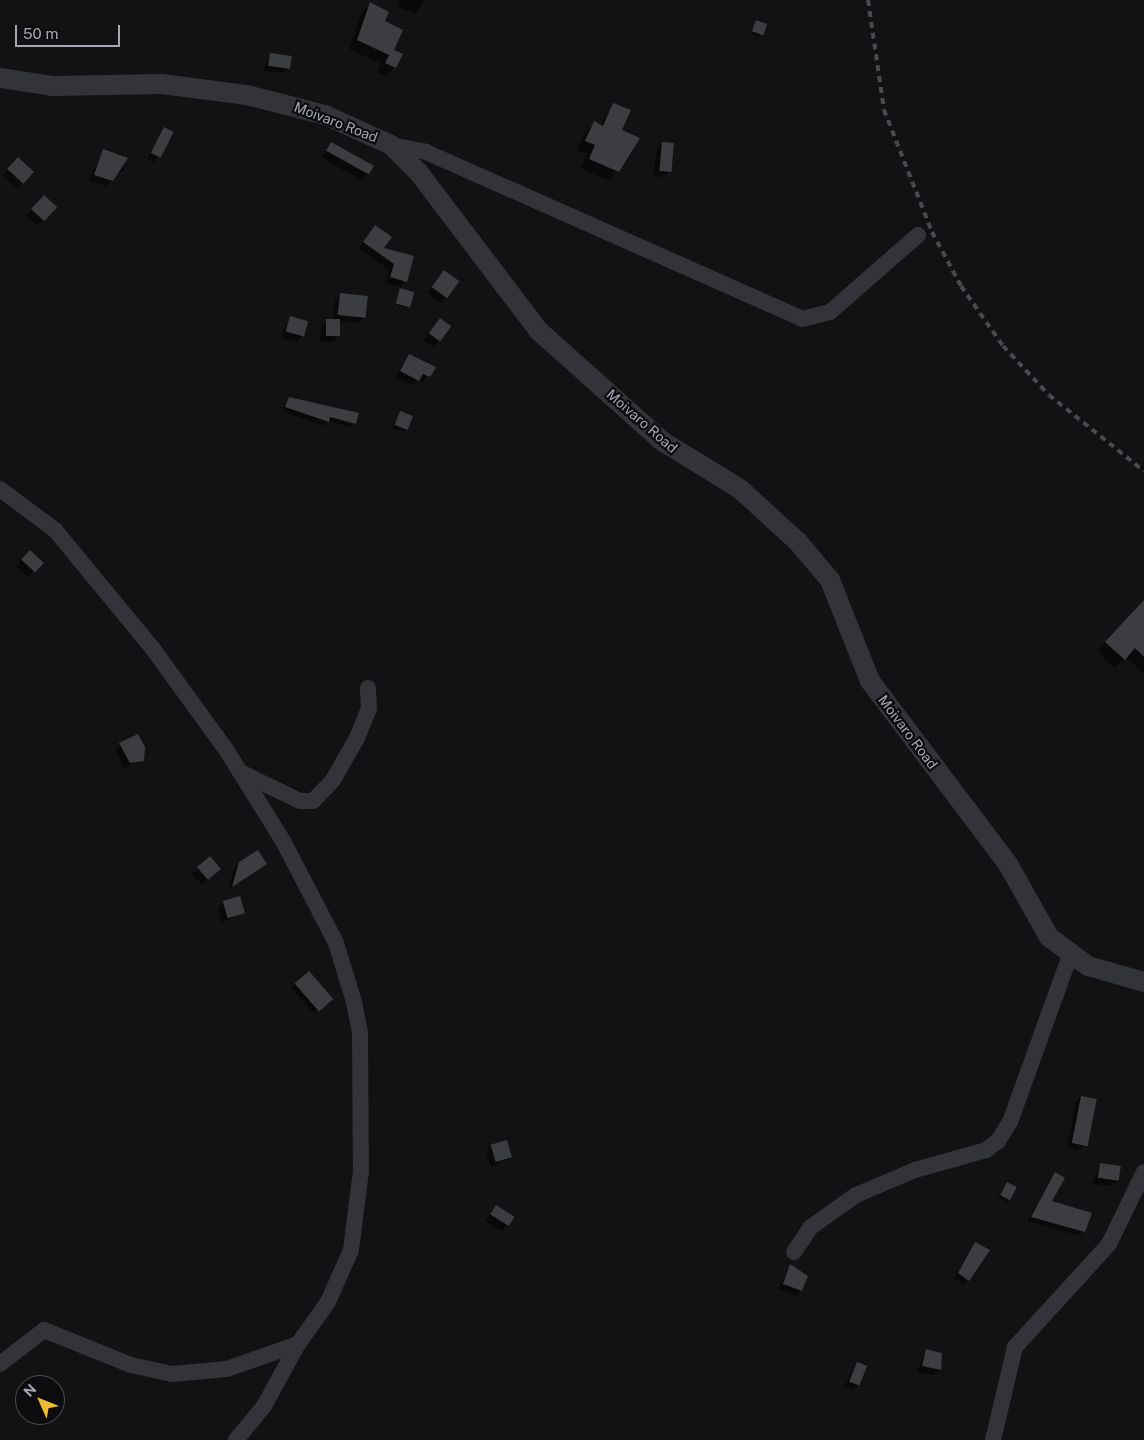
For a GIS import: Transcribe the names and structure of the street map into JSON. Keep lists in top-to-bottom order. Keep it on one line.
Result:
{"streets":{"street":["Moivaro Road"]},"scale_bar":"50 m","north":"top left"}
